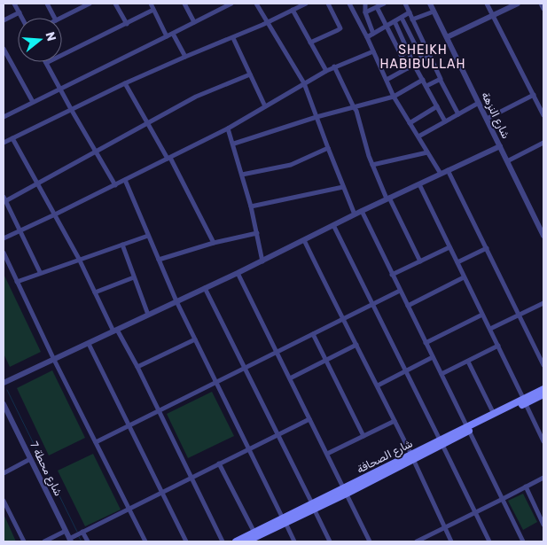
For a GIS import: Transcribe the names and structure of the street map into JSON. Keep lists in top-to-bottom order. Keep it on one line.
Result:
{"streets":{"main road":["شارع الصحافة"],"street":["شارع النزهة","شارع محطة 7"]},"districts":["SHEIKH HABIBULLAH"],"north":"right"}
